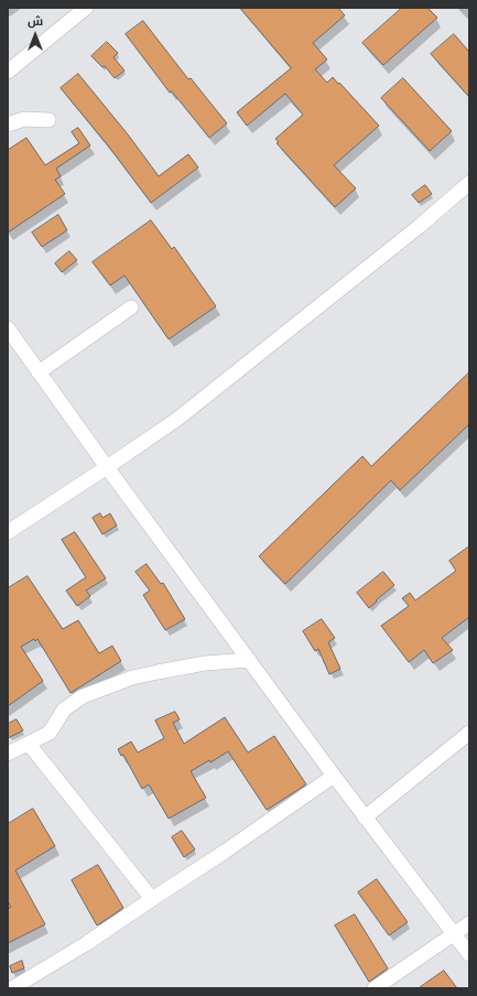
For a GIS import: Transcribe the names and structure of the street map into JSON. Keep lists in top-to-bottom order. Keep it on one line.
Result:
{"north":"top"}
